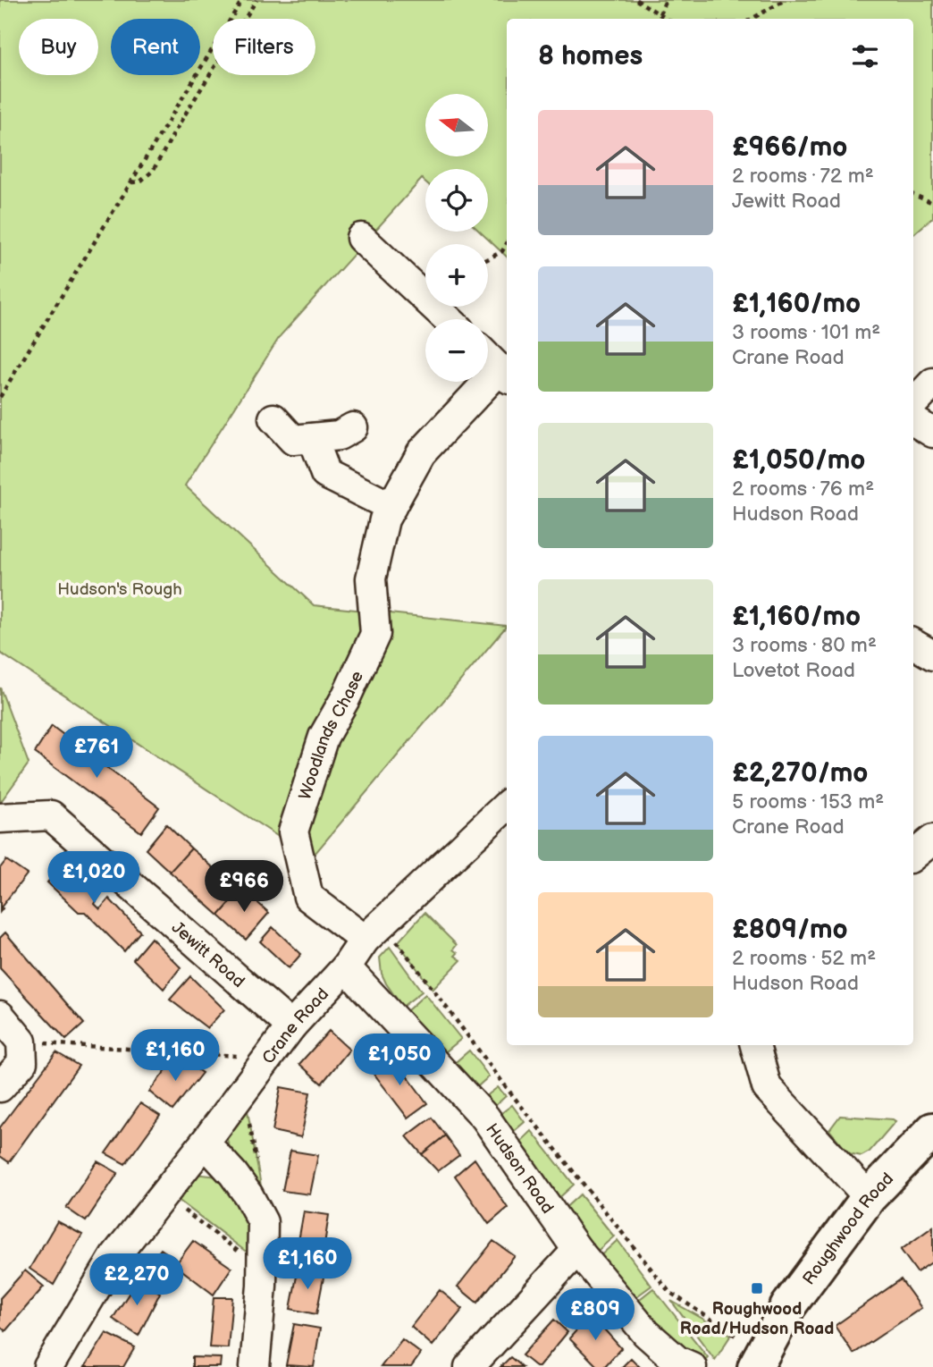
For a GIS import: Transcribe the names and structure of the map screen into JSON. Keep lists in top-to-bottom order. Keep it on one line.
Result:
{"streets":{"street":["Woodlands Chase","Jewitt Road","Crane Road","Hudson Road","Roughwood Road"]},"crossings":[["Woodlands Chase","Crane Road"],["Jewitt Road","Crane Road"],["Crane Road","Hudson Road"]],"parks":["Hudson's Rough"],"places":{"transit":["Roughwood Road/Hudson Road"]},"north":"left","page":{"chip":["Buy","Rent","Filters"],"heading":"8 homes","map_buttons":["+","−"],"list":[{"name":"£966/mo","note":"2 rooms · 72 m² · Jewitt Road"},{"name":"£1,160/mo","note":"3 rooms · 101 m² · Crane Road"},{"name":"£1,050/mo","note":"2 rooms · 76 m² · Hudson Road"},{"name":"£1,160/mo","note":"3 rooms · 80 m² · Lovetot Road"},{"name":"£2,270/mo","note":"5 rooms · 153 m² · Crane Road"},{"name":"£809/mo","note":"2 rooms · 52 m² · Hudson Road"}],"price":["£761","£1,020","£966","£1,160","£1,050","£1,160","£2,270","£809"]}}
